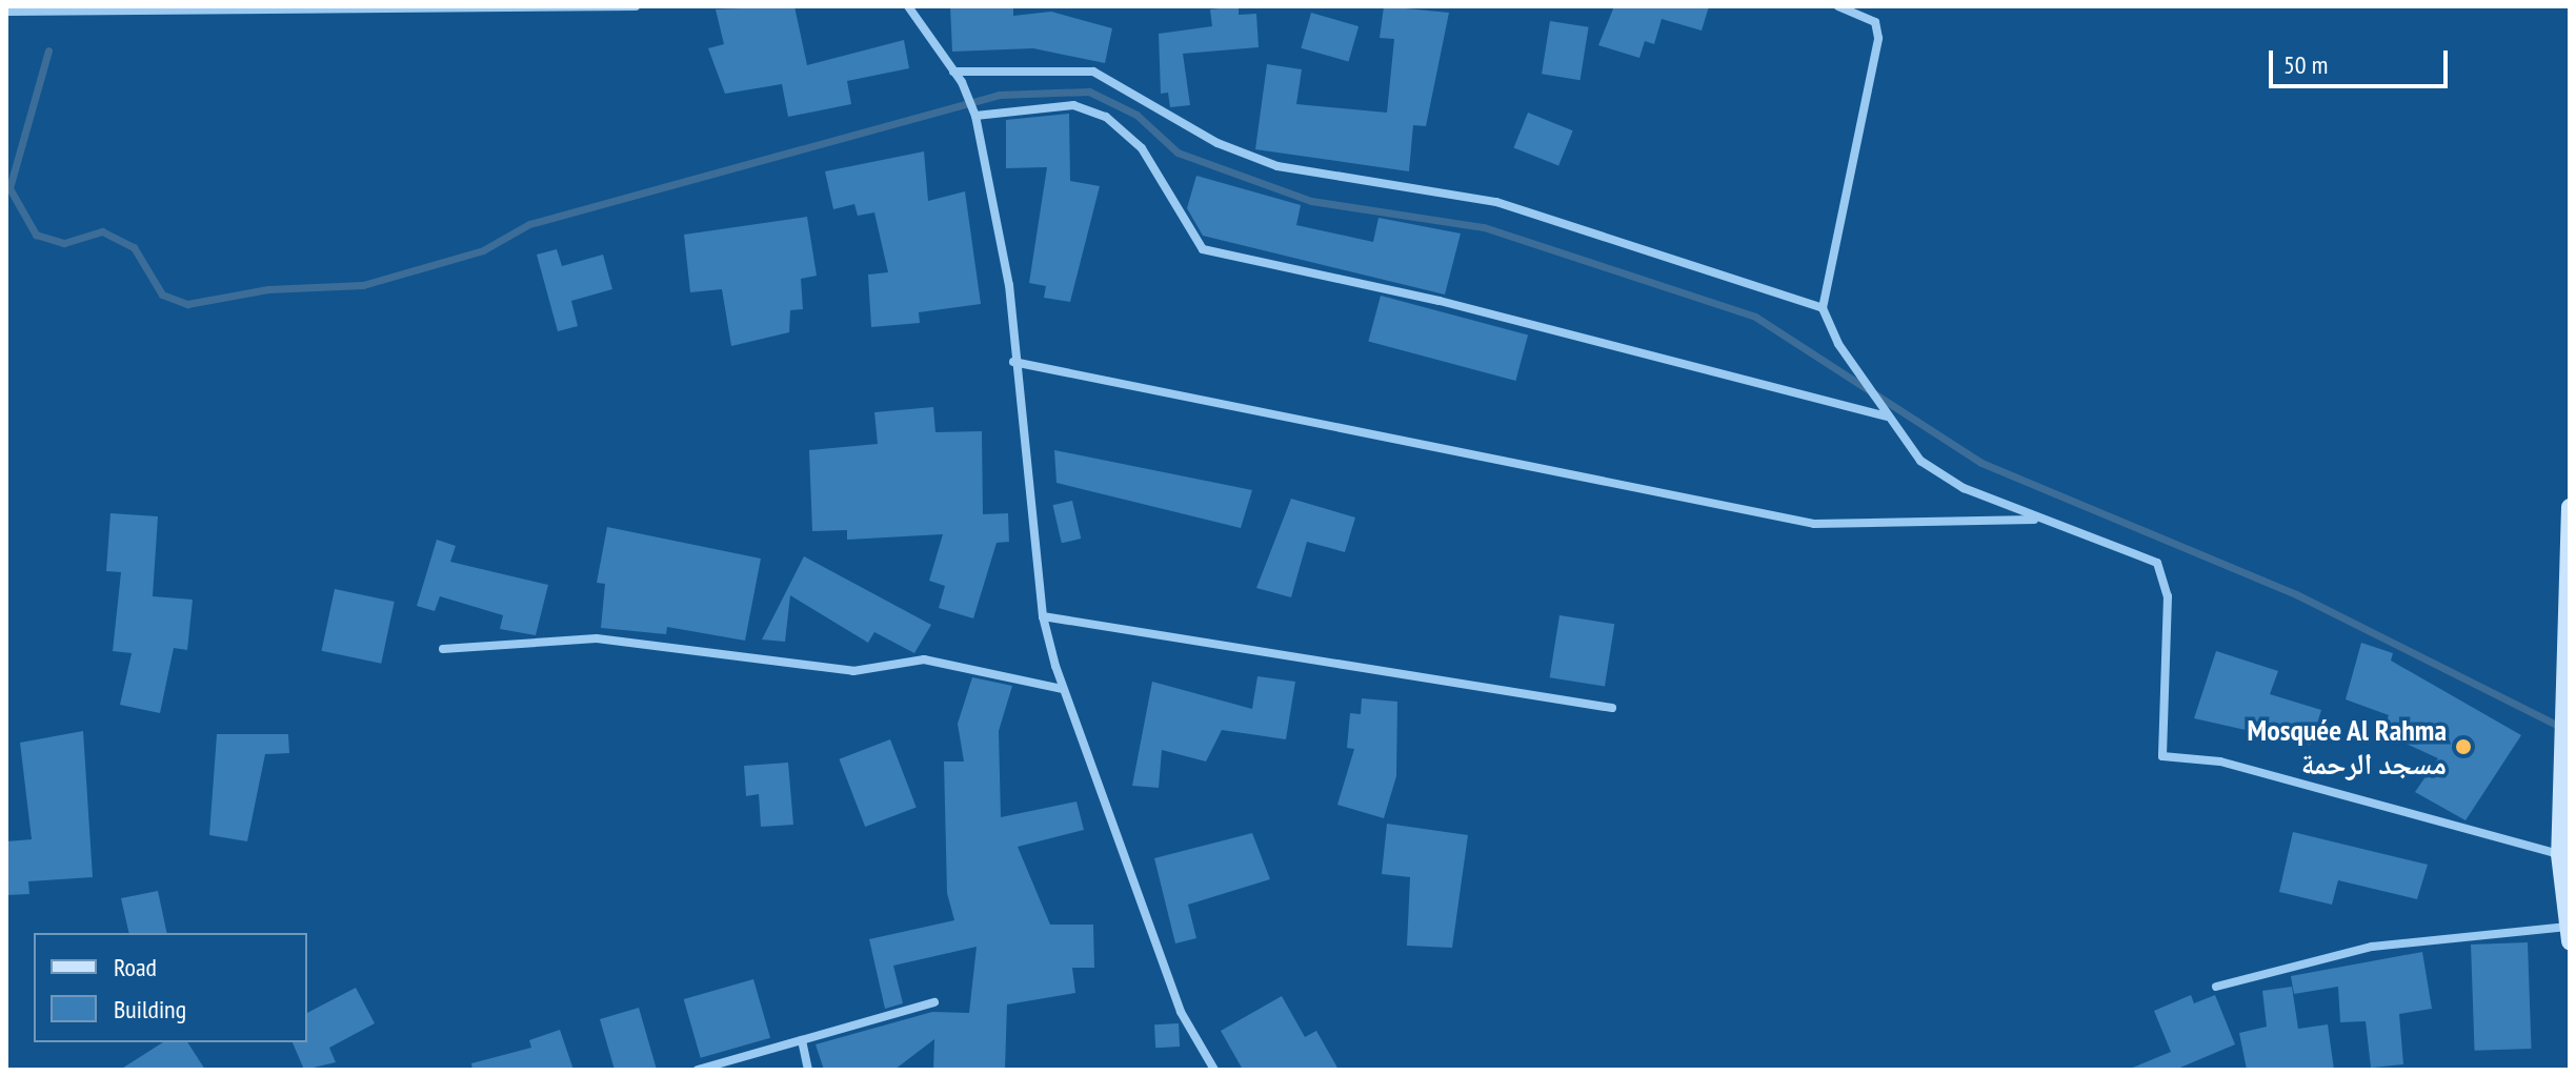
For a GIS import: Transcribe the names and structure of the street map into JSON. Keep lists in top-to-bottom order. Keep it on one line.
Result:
{"places":["Mosquée Al Rahma مسجد الرحمة"],"legend":["Road","Building"],"scale_bar":"50 m"}
